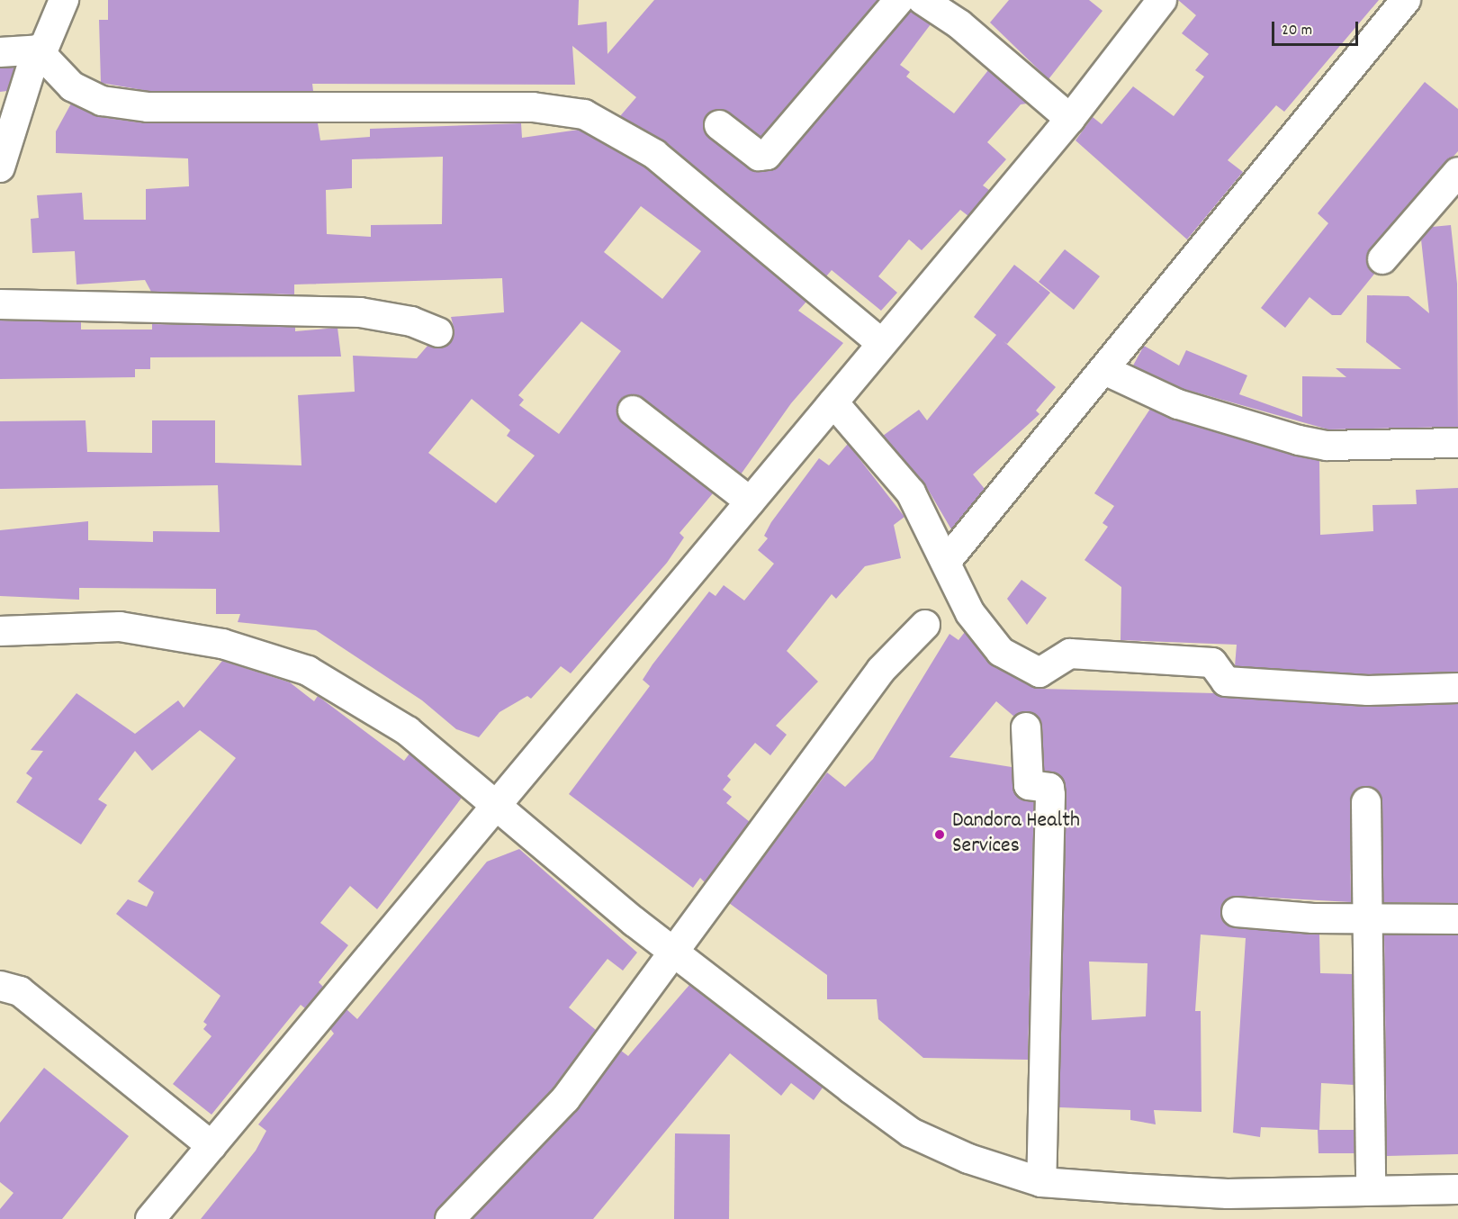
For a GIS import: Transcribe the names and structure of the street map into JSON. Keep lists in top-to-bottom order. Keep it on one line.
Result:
{"places":["Dandora Health Services"],"scale_bar":"20 m"}
